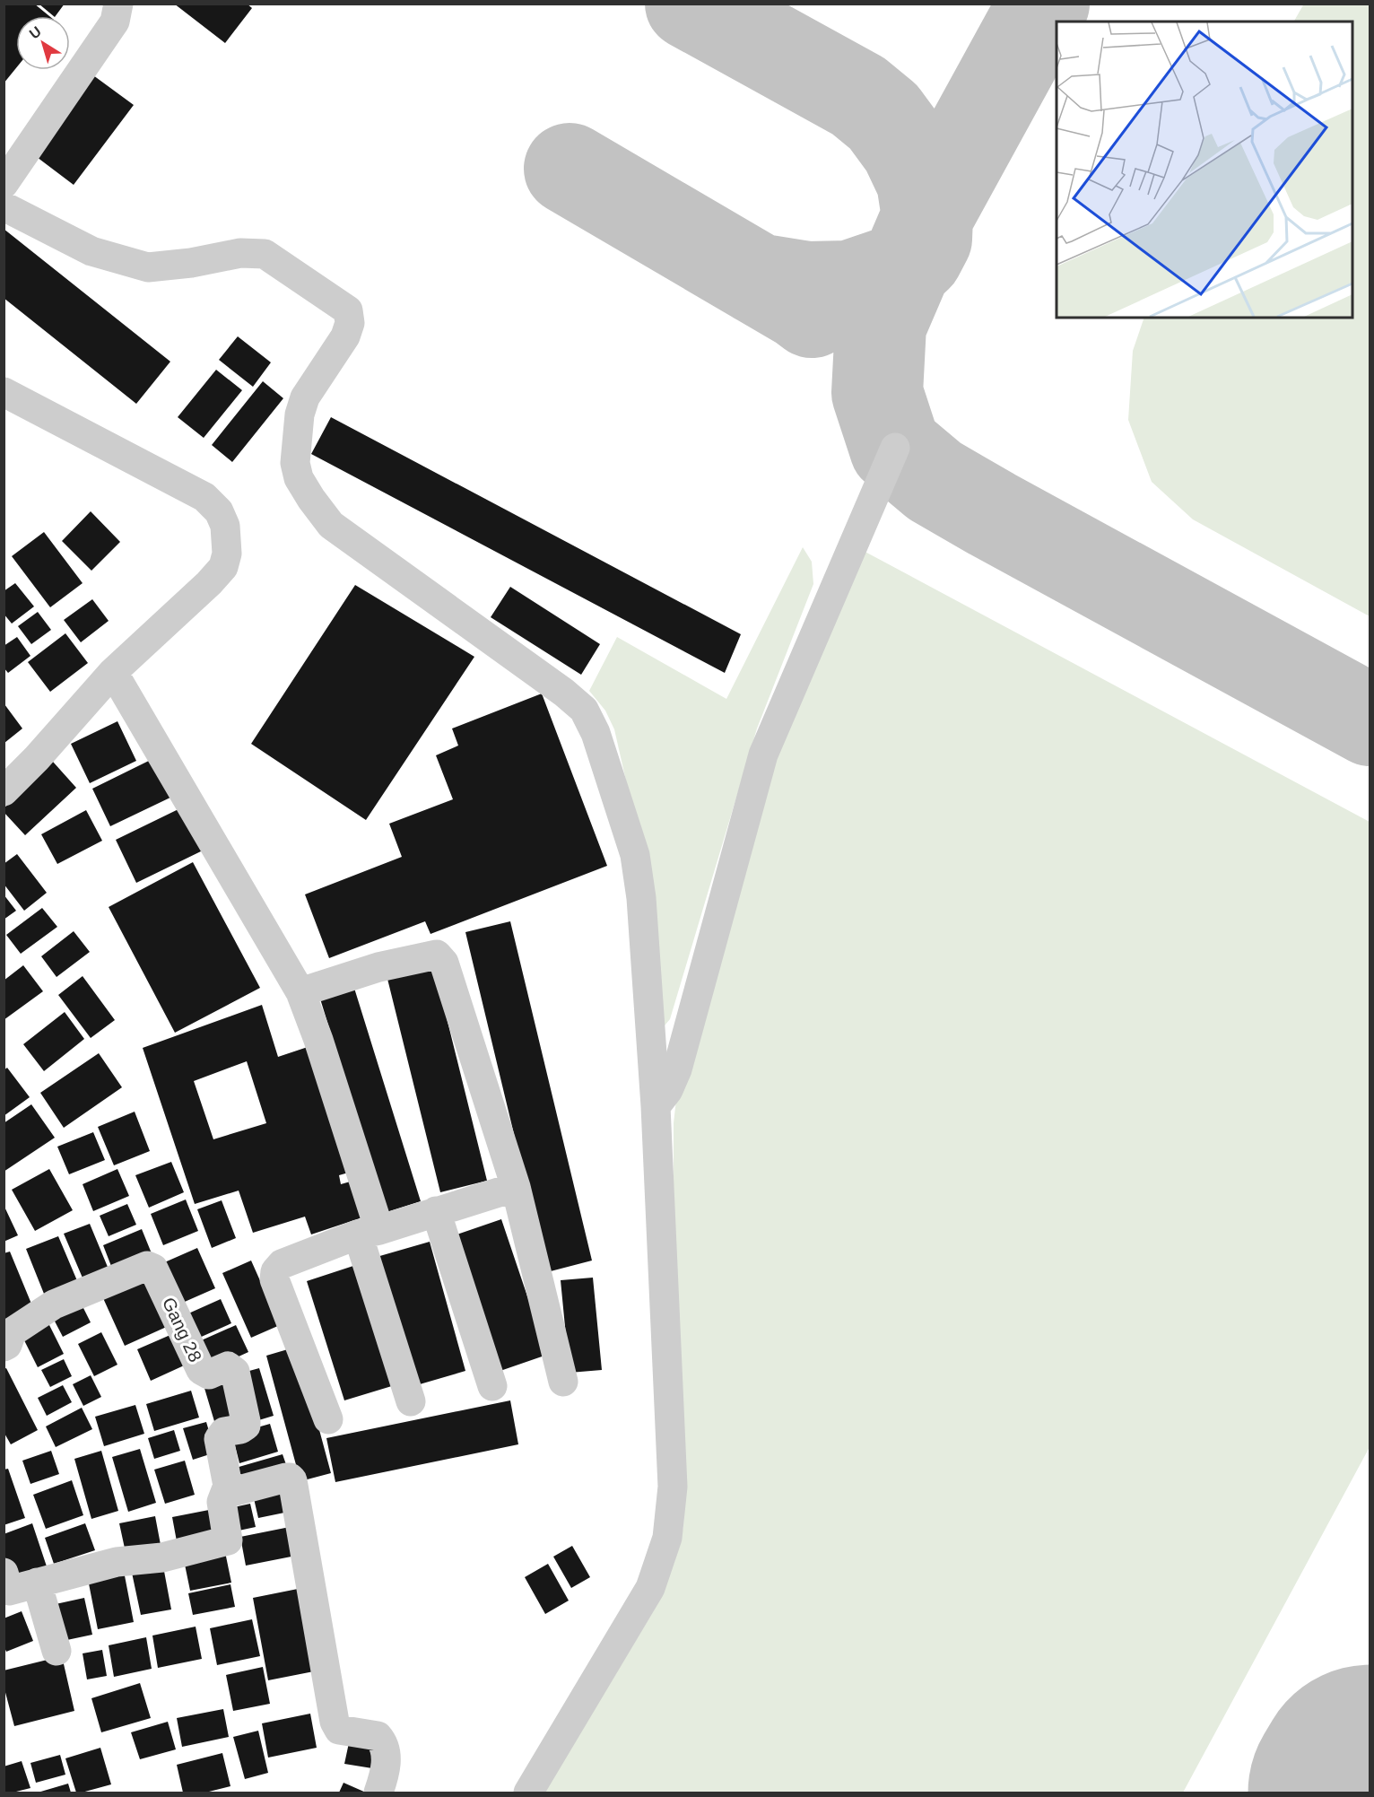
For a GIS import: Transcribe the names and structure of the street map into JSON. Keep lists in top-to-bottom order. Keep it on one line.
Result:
{"streets":{"street":["Gang 28"]},"north":"top left"}
